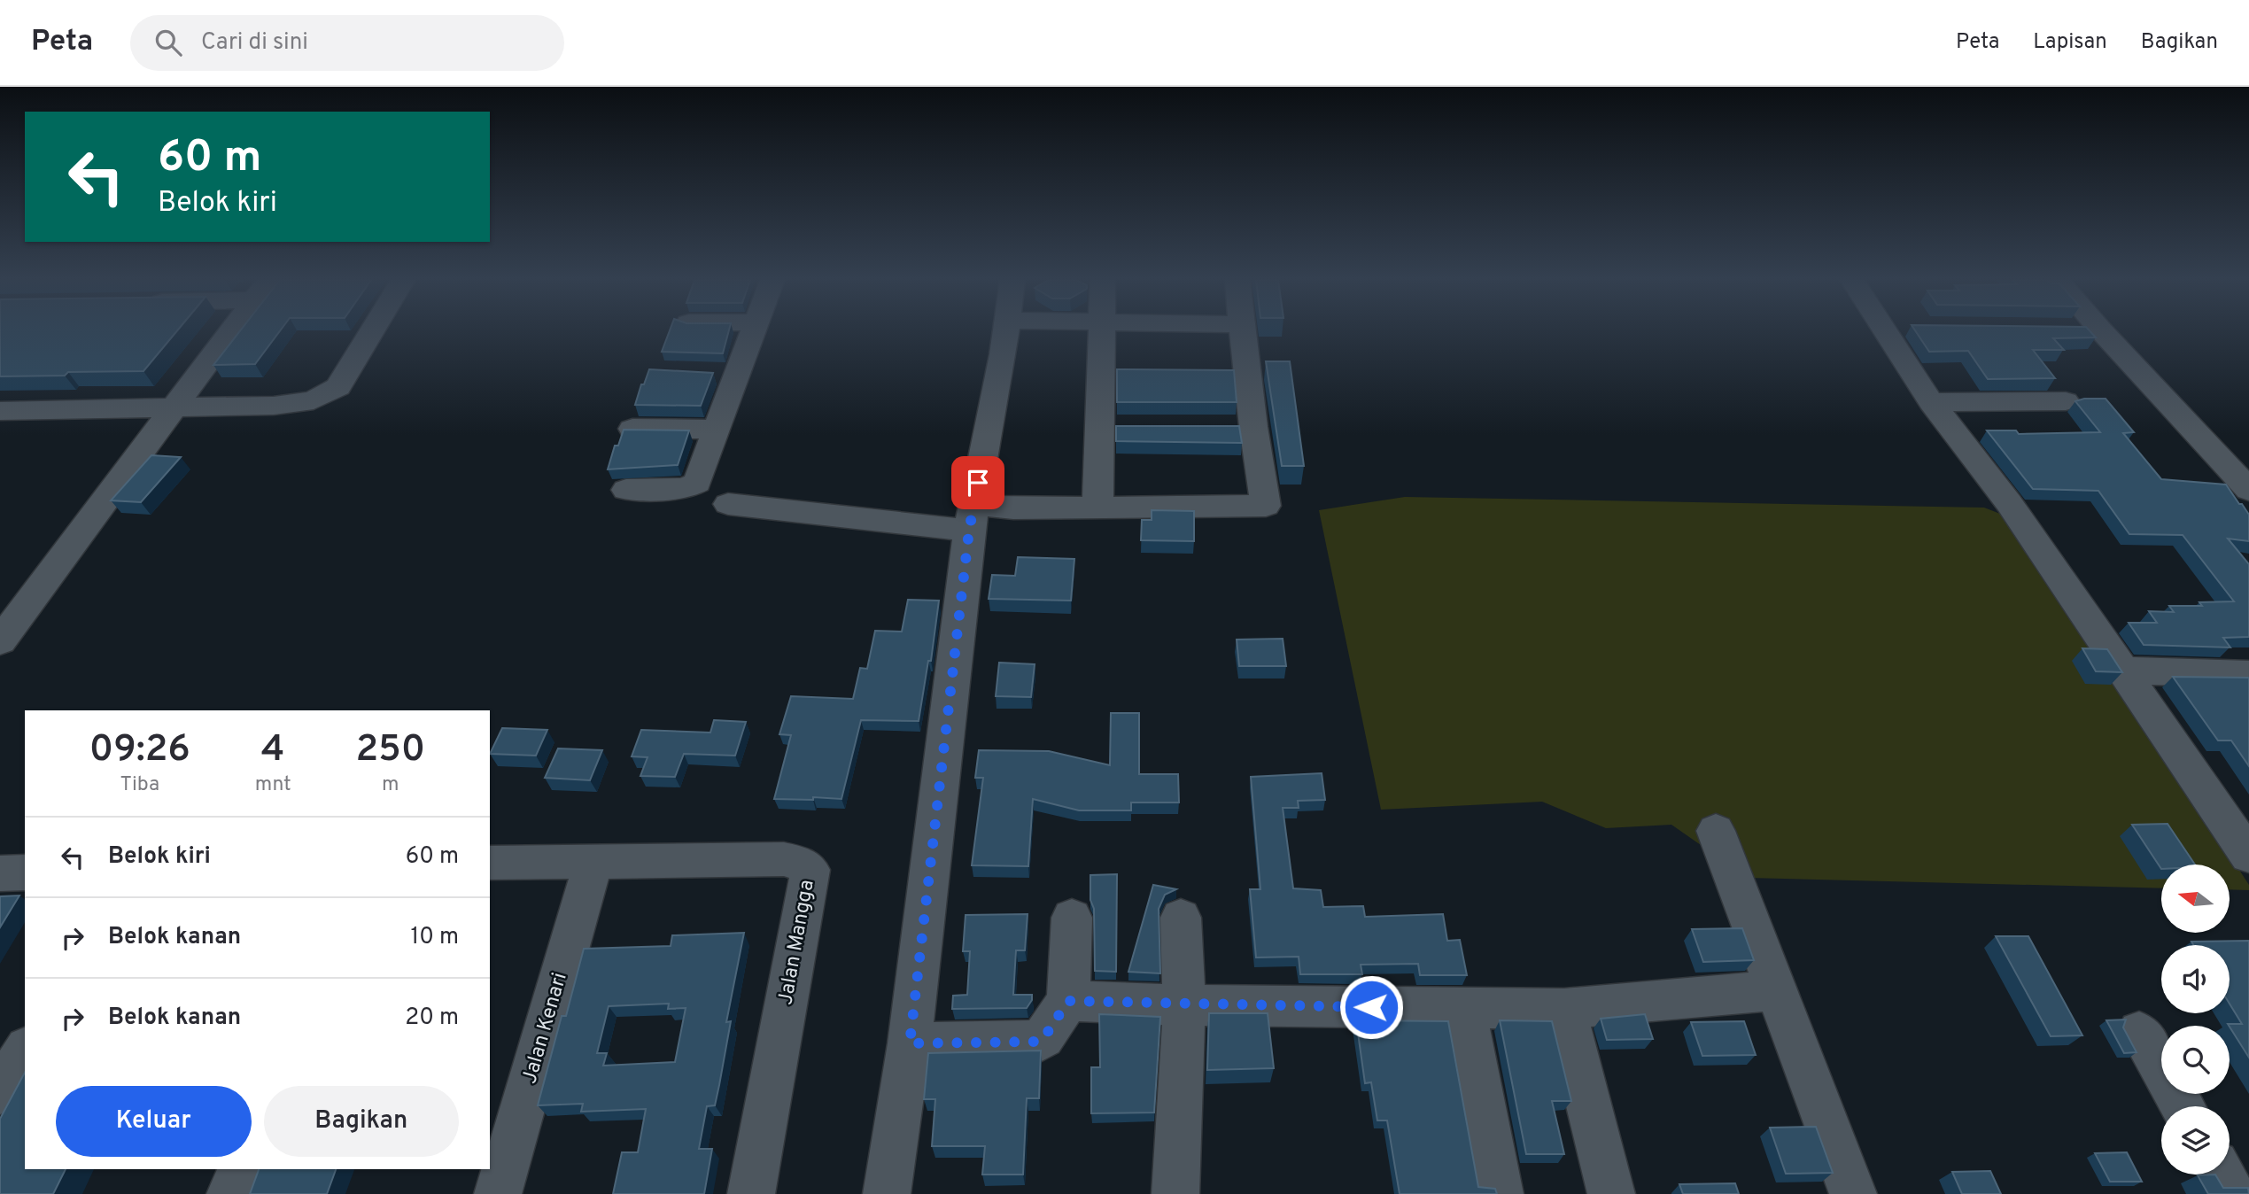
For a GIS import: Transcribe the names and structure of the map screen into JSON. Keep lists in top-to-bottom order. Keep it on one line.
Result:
{"streets":{"street":["Jalan Mangga","Jalan Kenari"]},"crossings":[["Jalan Mangga","Jalan Kenari"]],"north":"left","page":{"header":"Peta","search":"Cari di sini","nav":["Peta","Lapisan","Bagikan"],"turn":["60 m","Belok kiri"],"eta":["09:26","Tiba","4","mnt","250","m"],"list":[{"name":"Belok kiri","value":"60 m"},{"name":"Belok kanan","value":"10 m"},{"name":"Belok kanan","value":"20 m"}],"buttons":["Keluar","Bagikan"]}}
